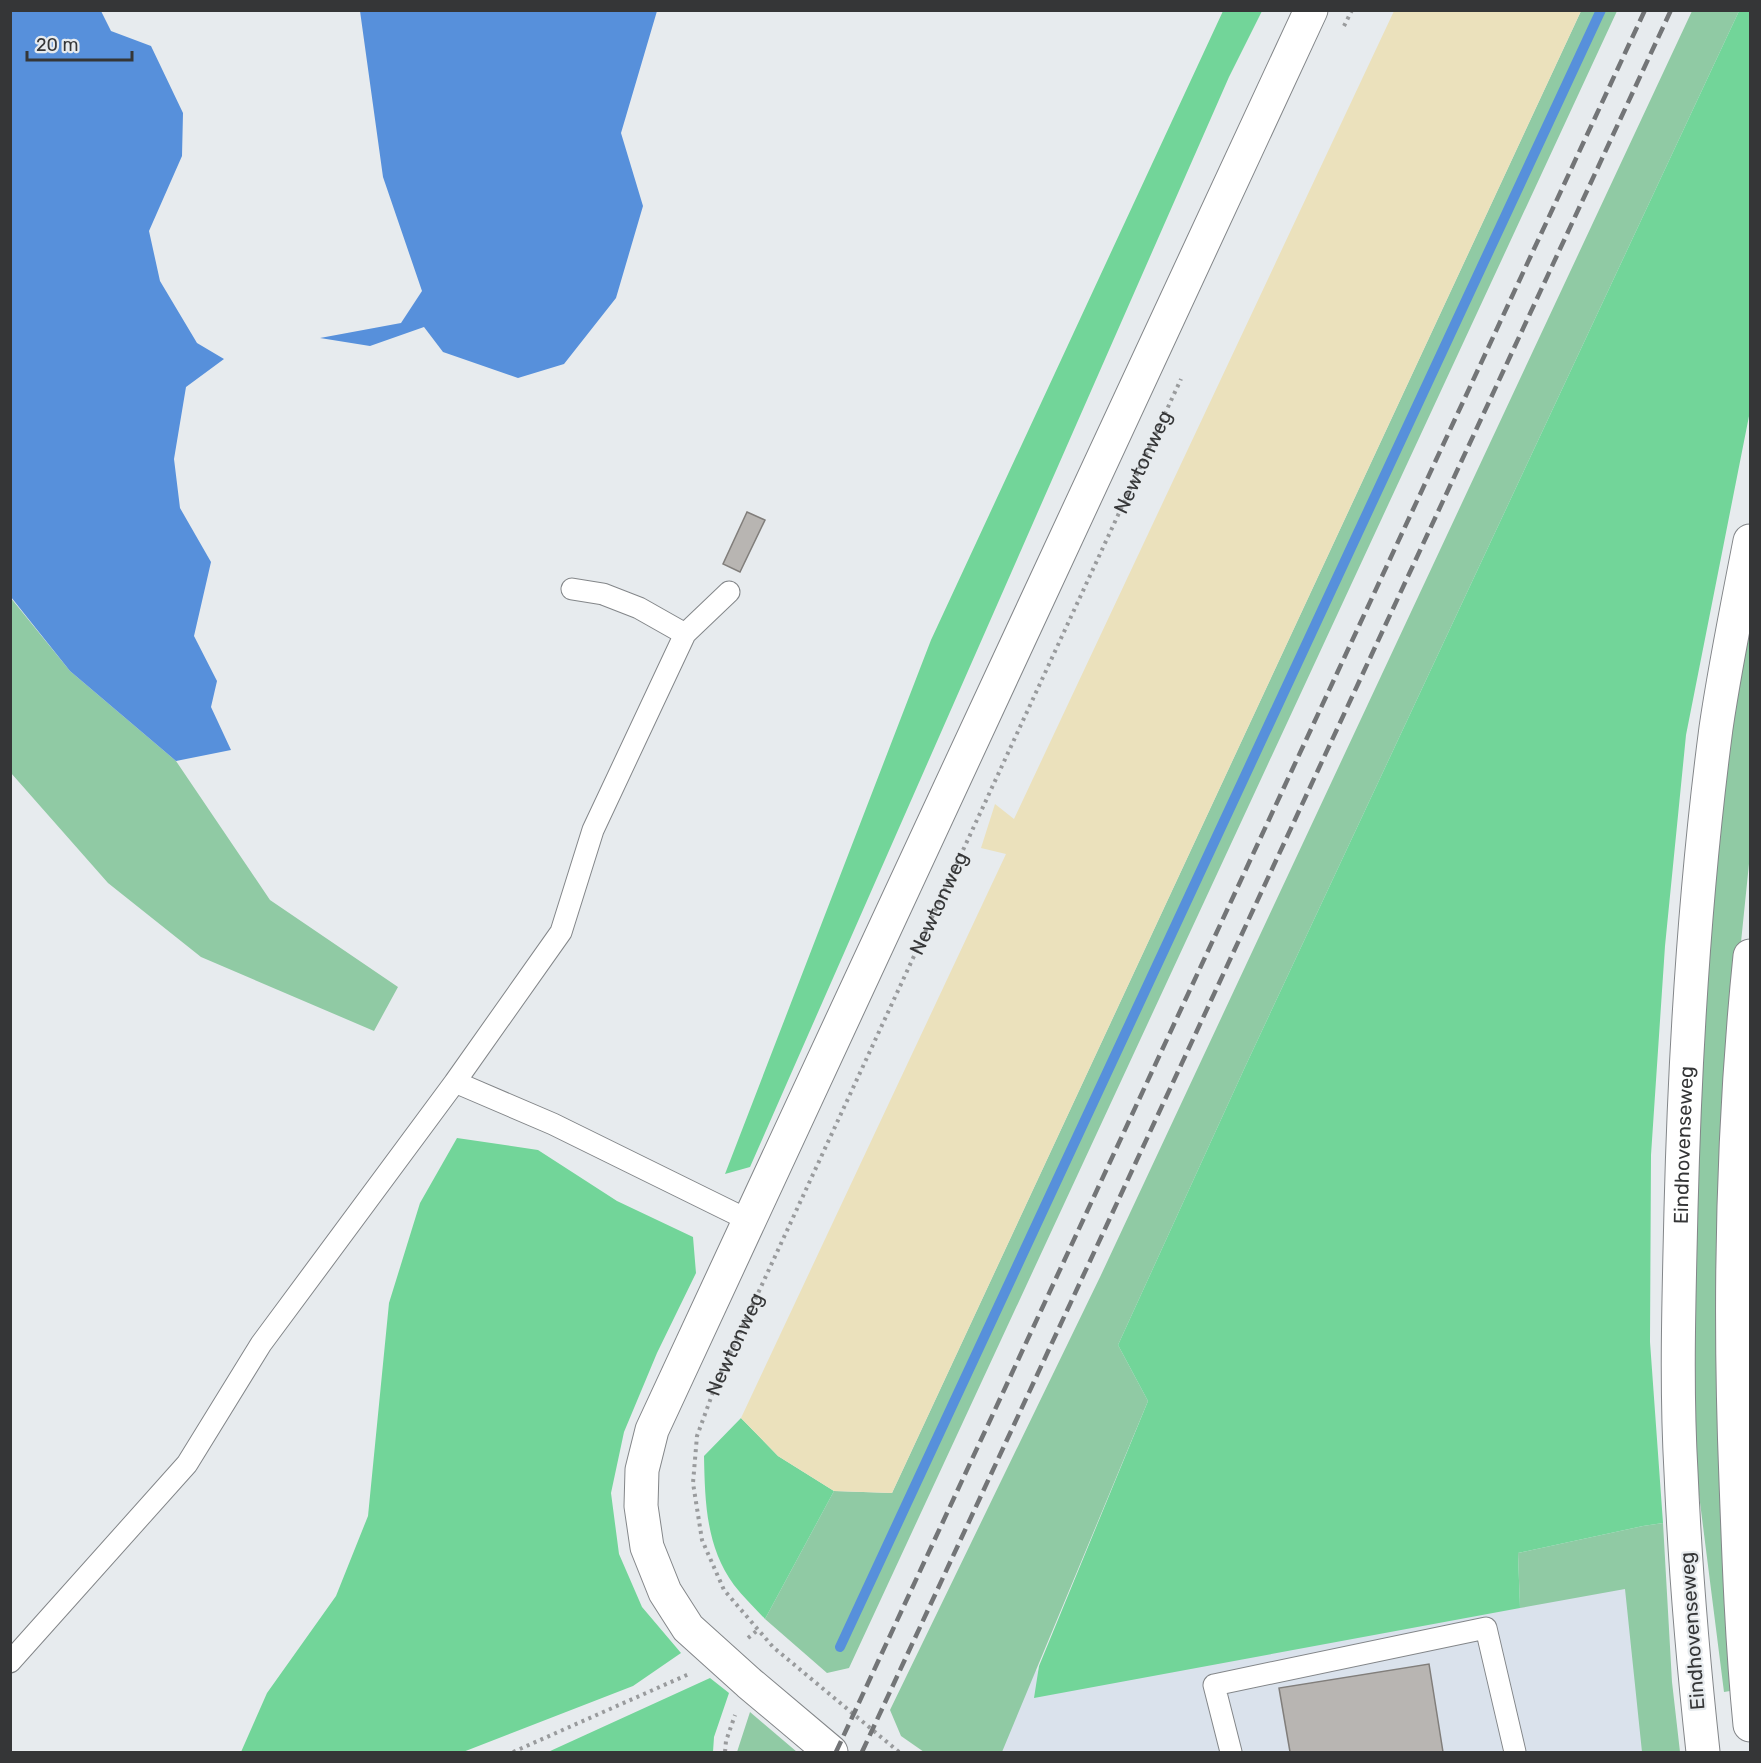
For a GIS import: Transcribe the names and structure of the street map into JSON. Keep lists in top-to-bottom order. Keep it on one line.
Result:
{"streets":{"main road":["Newtonweg","Eindhovenseweg"]},"scale_bar":"20 m"}
